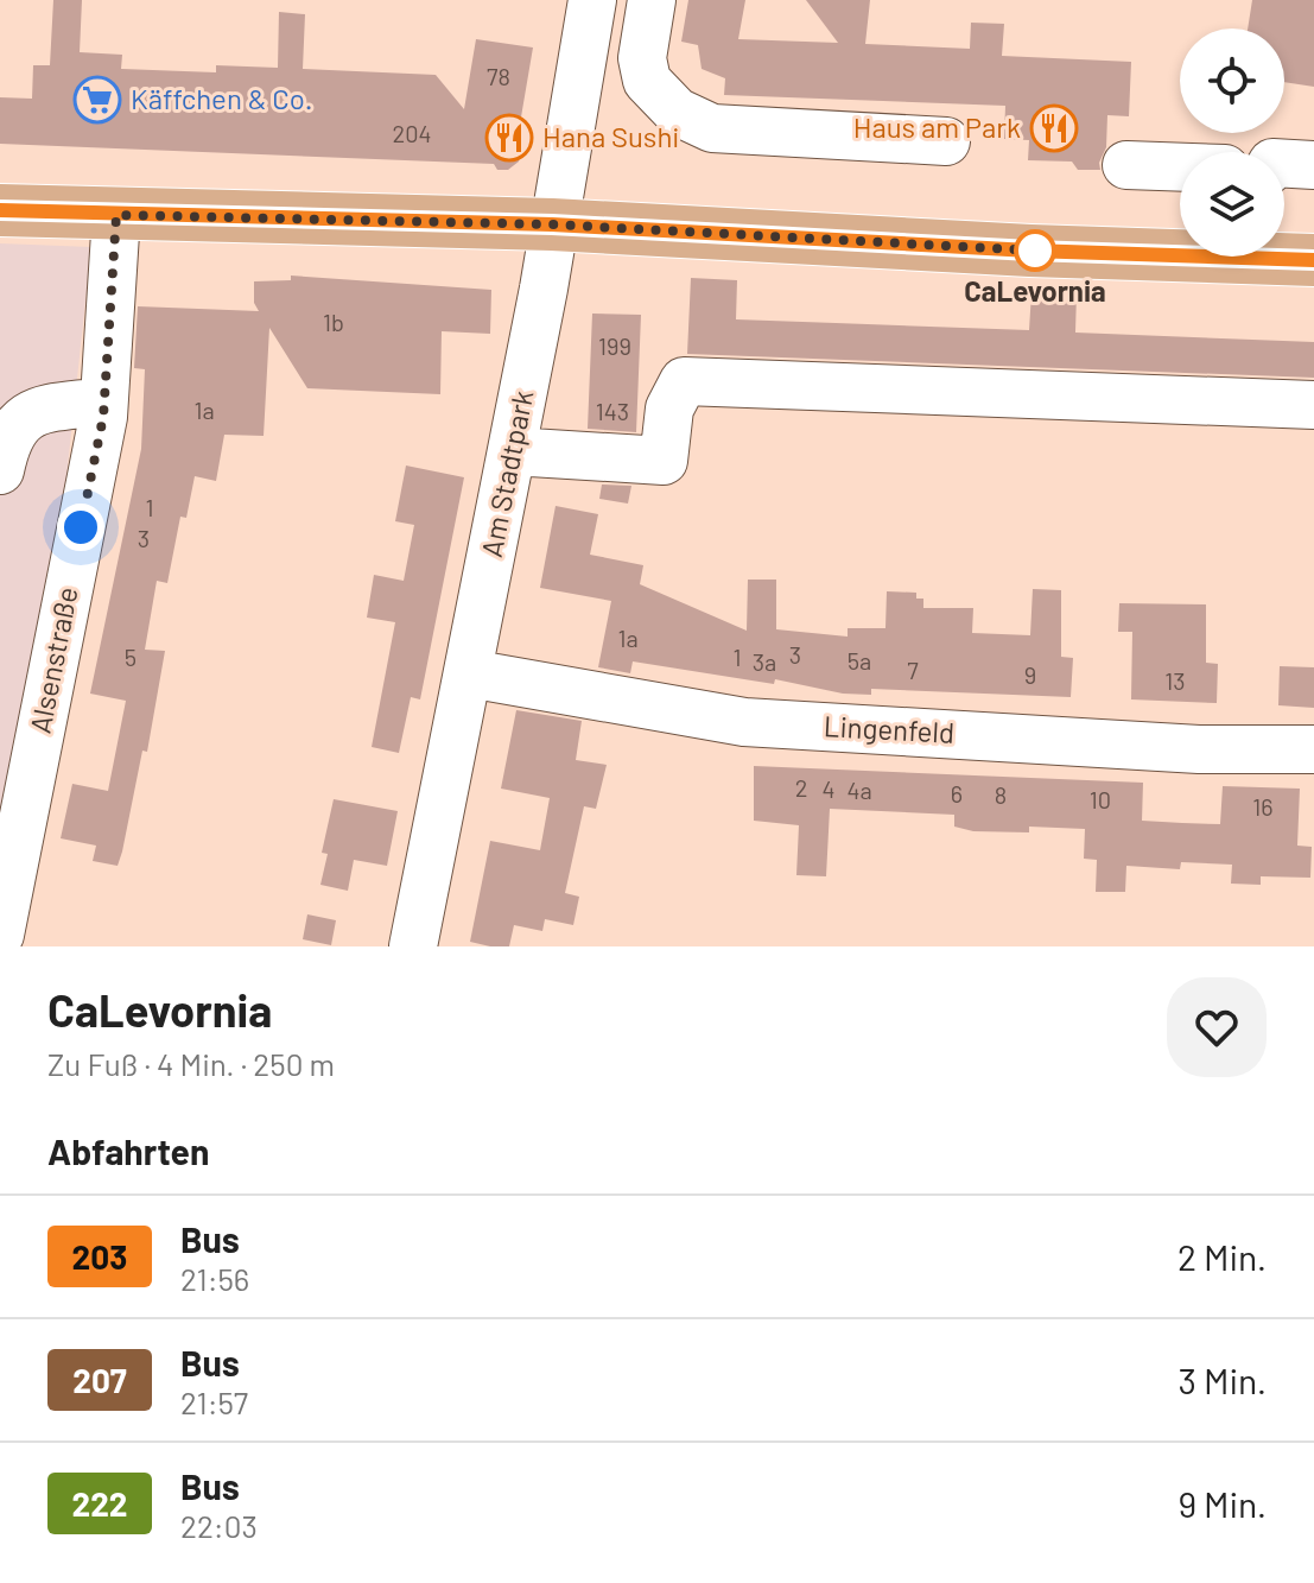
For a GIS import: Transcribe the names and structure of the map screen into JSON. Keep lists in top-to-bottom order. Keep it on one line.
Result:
{"streets":{"street":["Am Stadtpark","Alsenstraße","Lingenfeld"]},"crossings":[["Am Stadtpark","Lingenfeld"]],"places":{"supermarket":["Käffchen & Co."],"restaurant":["Haus am Park","Hana Sushi"],"other":["CaLevornia"]},"lines":["bus line 203"],"house_numbers":["78","204","1b","199","1a","143","1","3","1a","3","5","1","5a","3a","7","9","13","2","4","4a","6","8","10","16"],"page":{"heading":[["CaLevornia","Zu Fuß · 4 Min. · 250 m"],"Abfahrten"],"list":[{"mark":"203","name":"Bus","note":"21:56","value":"2 Min."},{"mark":"207","name":"Bus","note":"21:57","value":"3 Min."},{"mark":"222","name":"Bus","note":"22:03","value":"9 Min."}]}}
